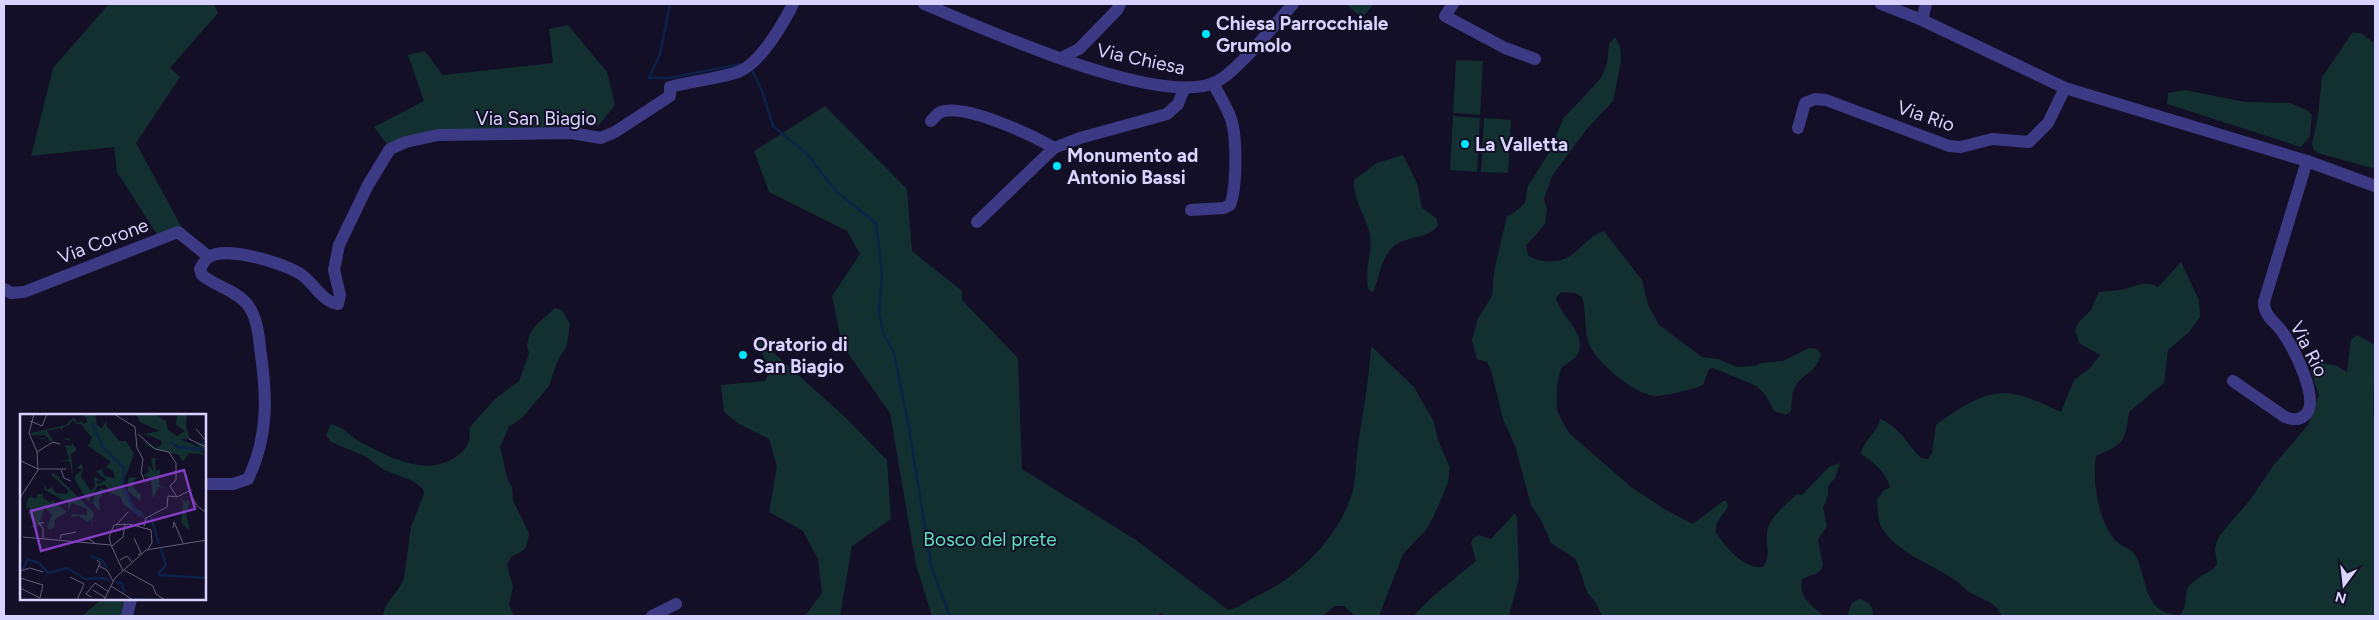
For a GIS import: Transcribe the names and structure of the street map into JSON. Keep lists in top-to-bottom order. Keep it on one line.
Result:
{"streets":{"street":["Via Chiesa","Via Rio","Via San Biagio","Via Corone"]},"crossings":[["Via San Biagio","Via Corone"]],"parks":["Bosco del prete"],"places":["Chiesa Parrocchiale Grumolo","La Valletta","Monumento ad Antonio Bassi","Oratorio di San Biagio"],"north":"bottom"}
